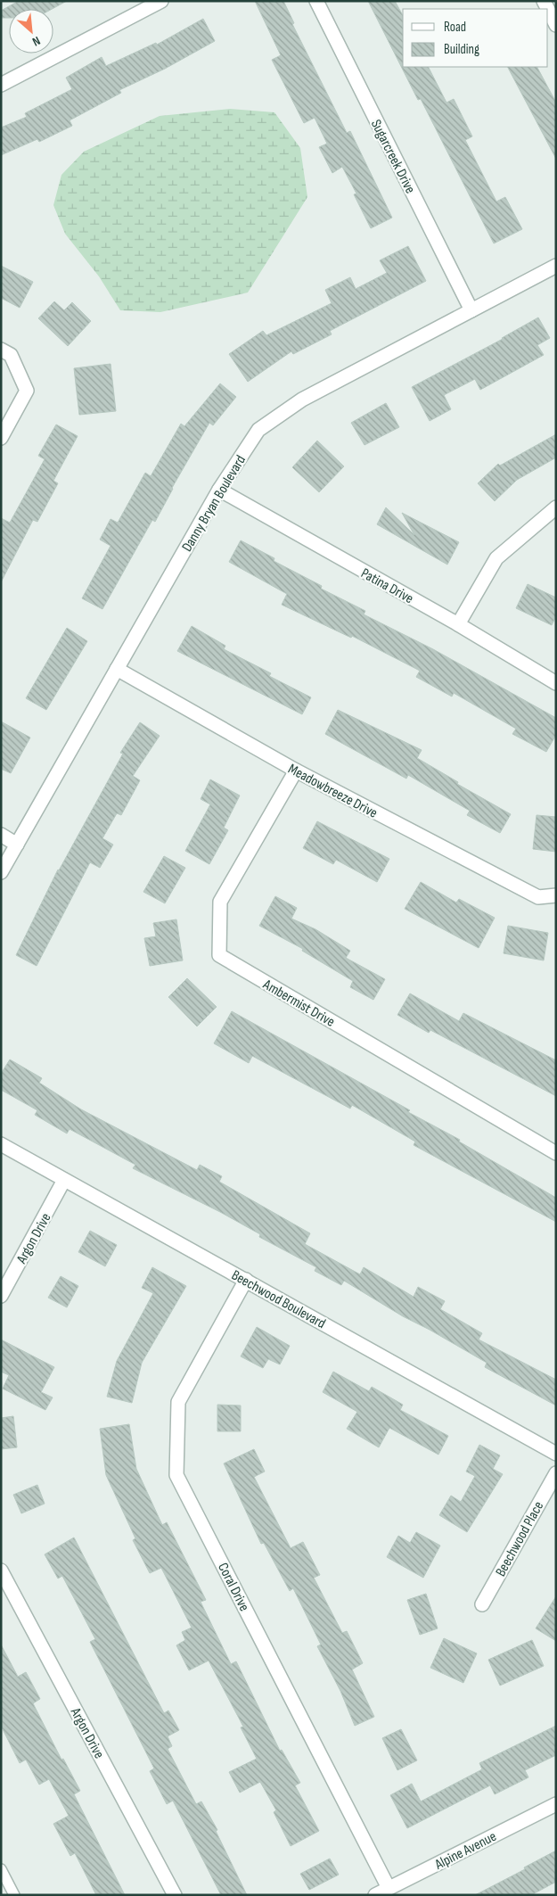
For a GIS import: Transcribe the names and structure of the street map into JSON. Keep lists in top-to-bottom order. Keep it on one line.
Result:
{"streets":{"street":["Sugarcreek Drive","Danny Bryan Boulevard","Patina Drive","Meadowbreeze Drive","Ambermist Drive","Argon Drive","Beechwood Boulevard","Beechwood Place","Coral Drive","Alpine Avenue"]},"crossings":[["Sugarcreek Drive","Danny Bryan Boulevard"],["Danny Bryan Boulevard","Patina Drive"],["Danny Bryan Boulevard","Meadowbreeze Drive"],["Meadowbreeze Drive","Ambermist Drive"],["Argon Drive","Beechwood Boulevard"],["Beechwood Boulevard","Coral Drive"],["Coral Drive","Alpine Avenue"]],"legend":["Road","Building"],"north":"bottom right"}
